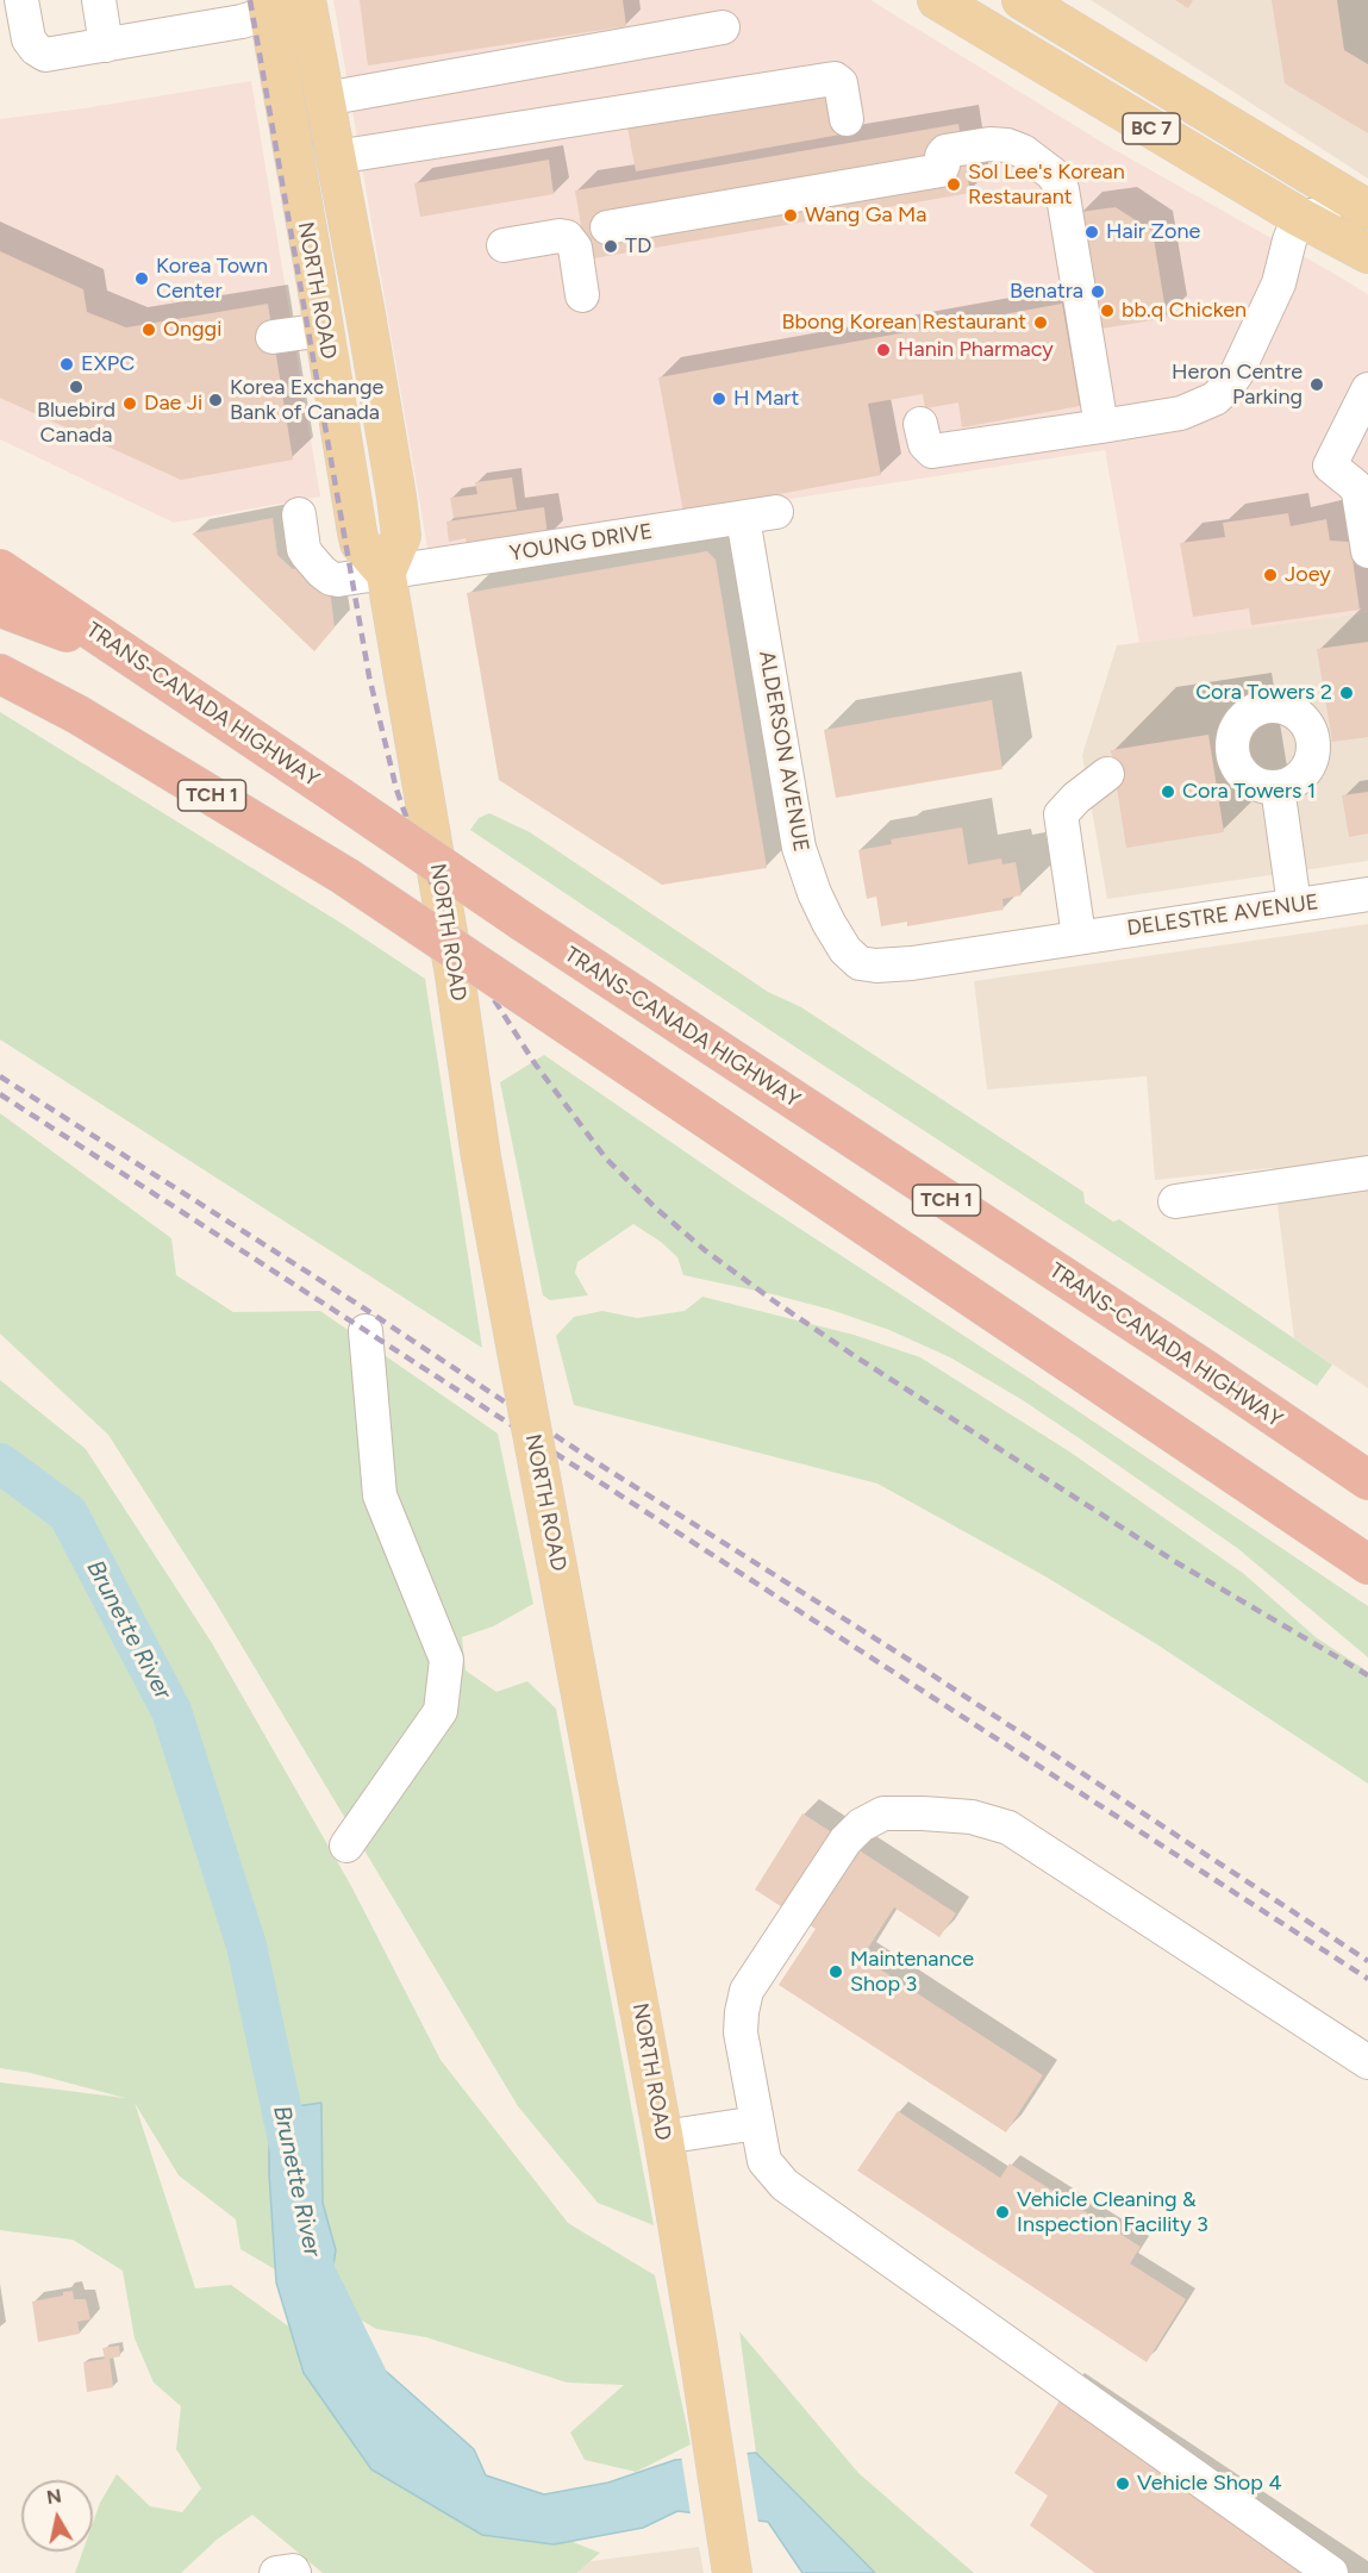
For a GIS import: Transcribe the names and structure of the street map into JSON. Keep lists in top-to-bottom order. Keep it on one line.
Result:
{"streets":{"highway":["TRANS-CANADA HIGHWAY","TCH 1"],"main road":["BC 7","NORTH ROAD"],"street":["YOUNG DRIVE","ALDERSON AVENUE","DELESTRE AVENUE"]},"crossings":[["NORTH ROAD","YOUNG DRIVE"],["YOUNG DRIVE","ALDERSON AVENUE"],["ALDERSON AVENUE","DELESTRE AVENUE"]],"water":["Brunette River"],"places":["Sol Lee's Korean Restaurant","Wang Ga Ma","Hair Zone","TD","Korea Town Center","Benatra","bb.q Chicken","Bbong Korean Restaurant","Onggi","Hanin Pharmacy","EXPC","Heron Centre Parking","Bluebird Canada","H Mart","Korea Exchange Bank of Canada","Dae Ji","Joey","Cora Towers 2","Cora Towers 1","Maintenance Shop 3","Vehicle Cleaning & Inspection Facility 3","Vehicle Shop 4"],"north":"top"}
